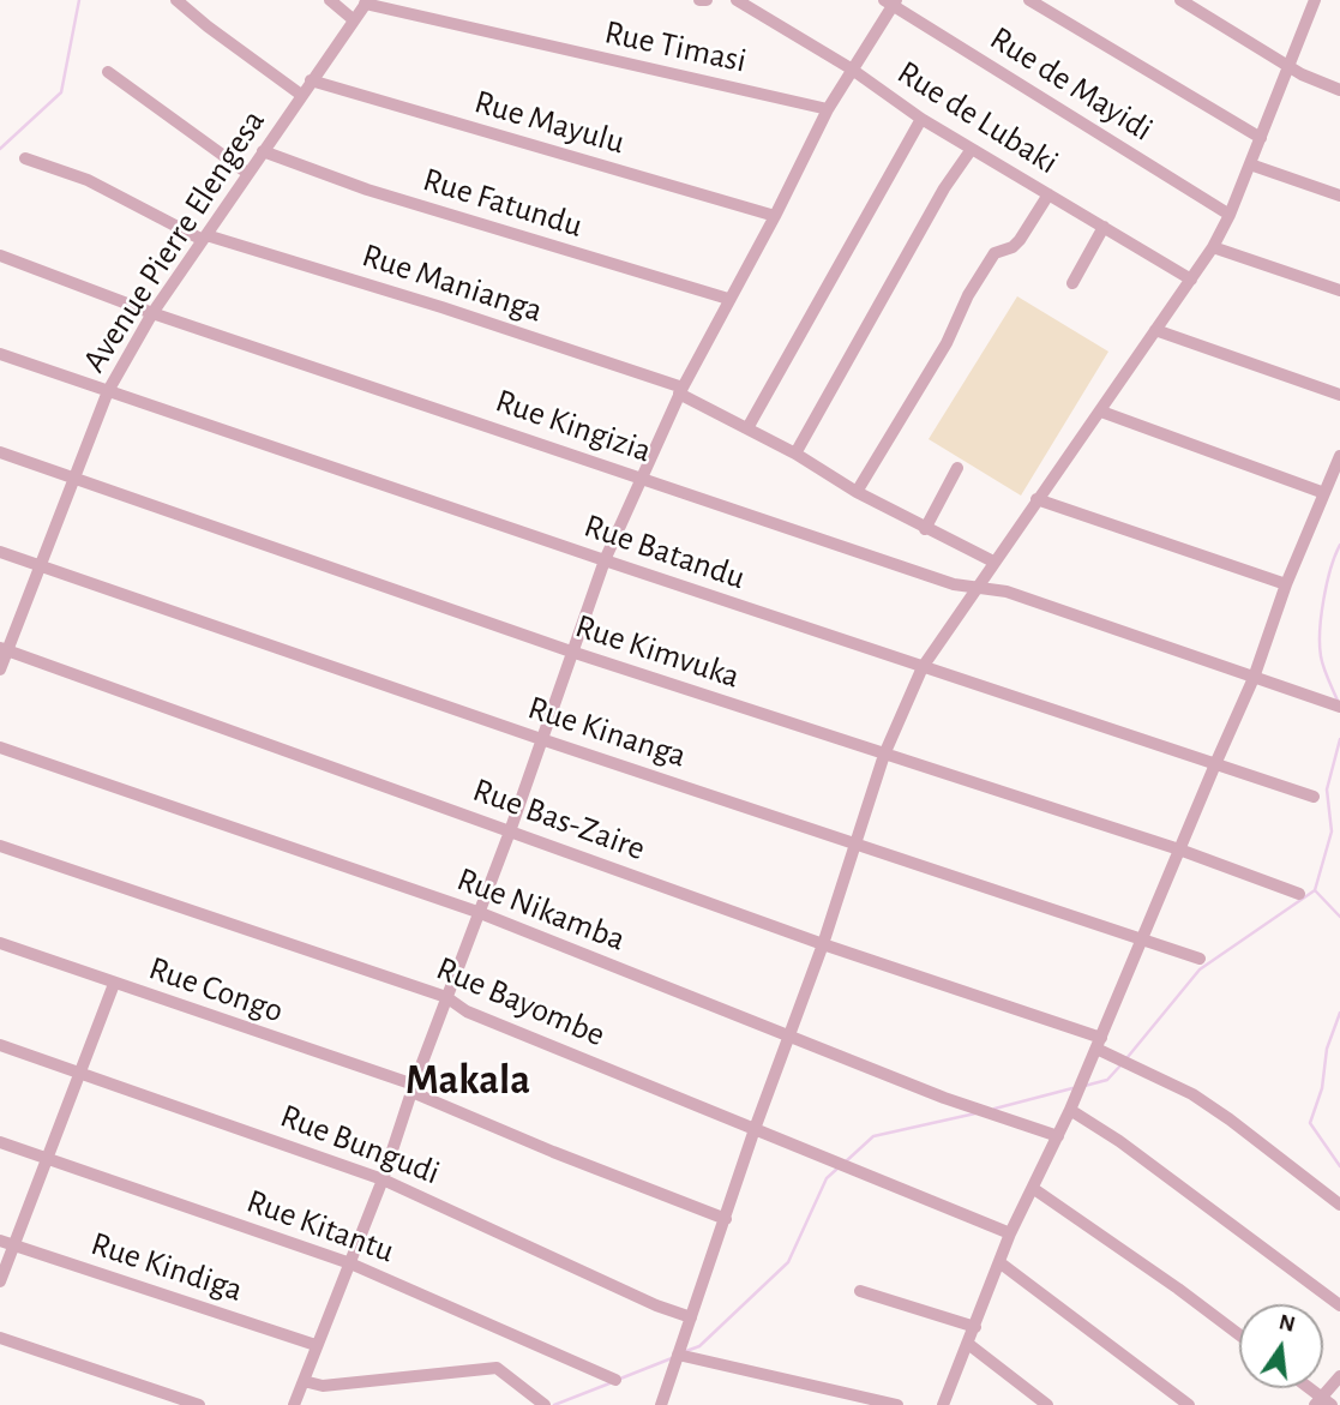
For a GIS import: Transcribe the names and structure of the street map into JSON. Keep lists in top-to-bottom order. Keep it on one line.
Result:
{"streets":{"street":["Rue Timasi","Rue de Mayidi","Rue de Lubaki","Rue Mayulu","Rue Fatundu","Avenue Pierre Elengesa","Rue Manianga","Rue Kingizia","Rue Batandu","Rue Kimvuka","Rue Kinanga","Rue Bas-Zaire","Rue Nikamba","Rue Congo","Rue Bayombe","Rue Bungudi","Rue Kitantu","Rue Kindiga"]},"crossings":[["Rue Timasi","Avenue Pierre Elengesa"],["Rue Mayulu","Avenue Pierre Elengesa"],["Rue Fatundu","Avenue Pierre Elengesa"],["Avenue Pierre Elengesa","Rue Manianga"],["Avenue Pierre Elengesa","Rue Kingizia"],["Avenue Pierre Elengesa","Rue Batandu"],["Avenue Pierre Elengesa","Rue Kimvuka"],["Avenue Pierre Elengesa","Rue Kinanga"],["Avenue Pierre Elengesa","Rue Bas-Zaire"]],"districts":["Makala"],"north":"top"}
